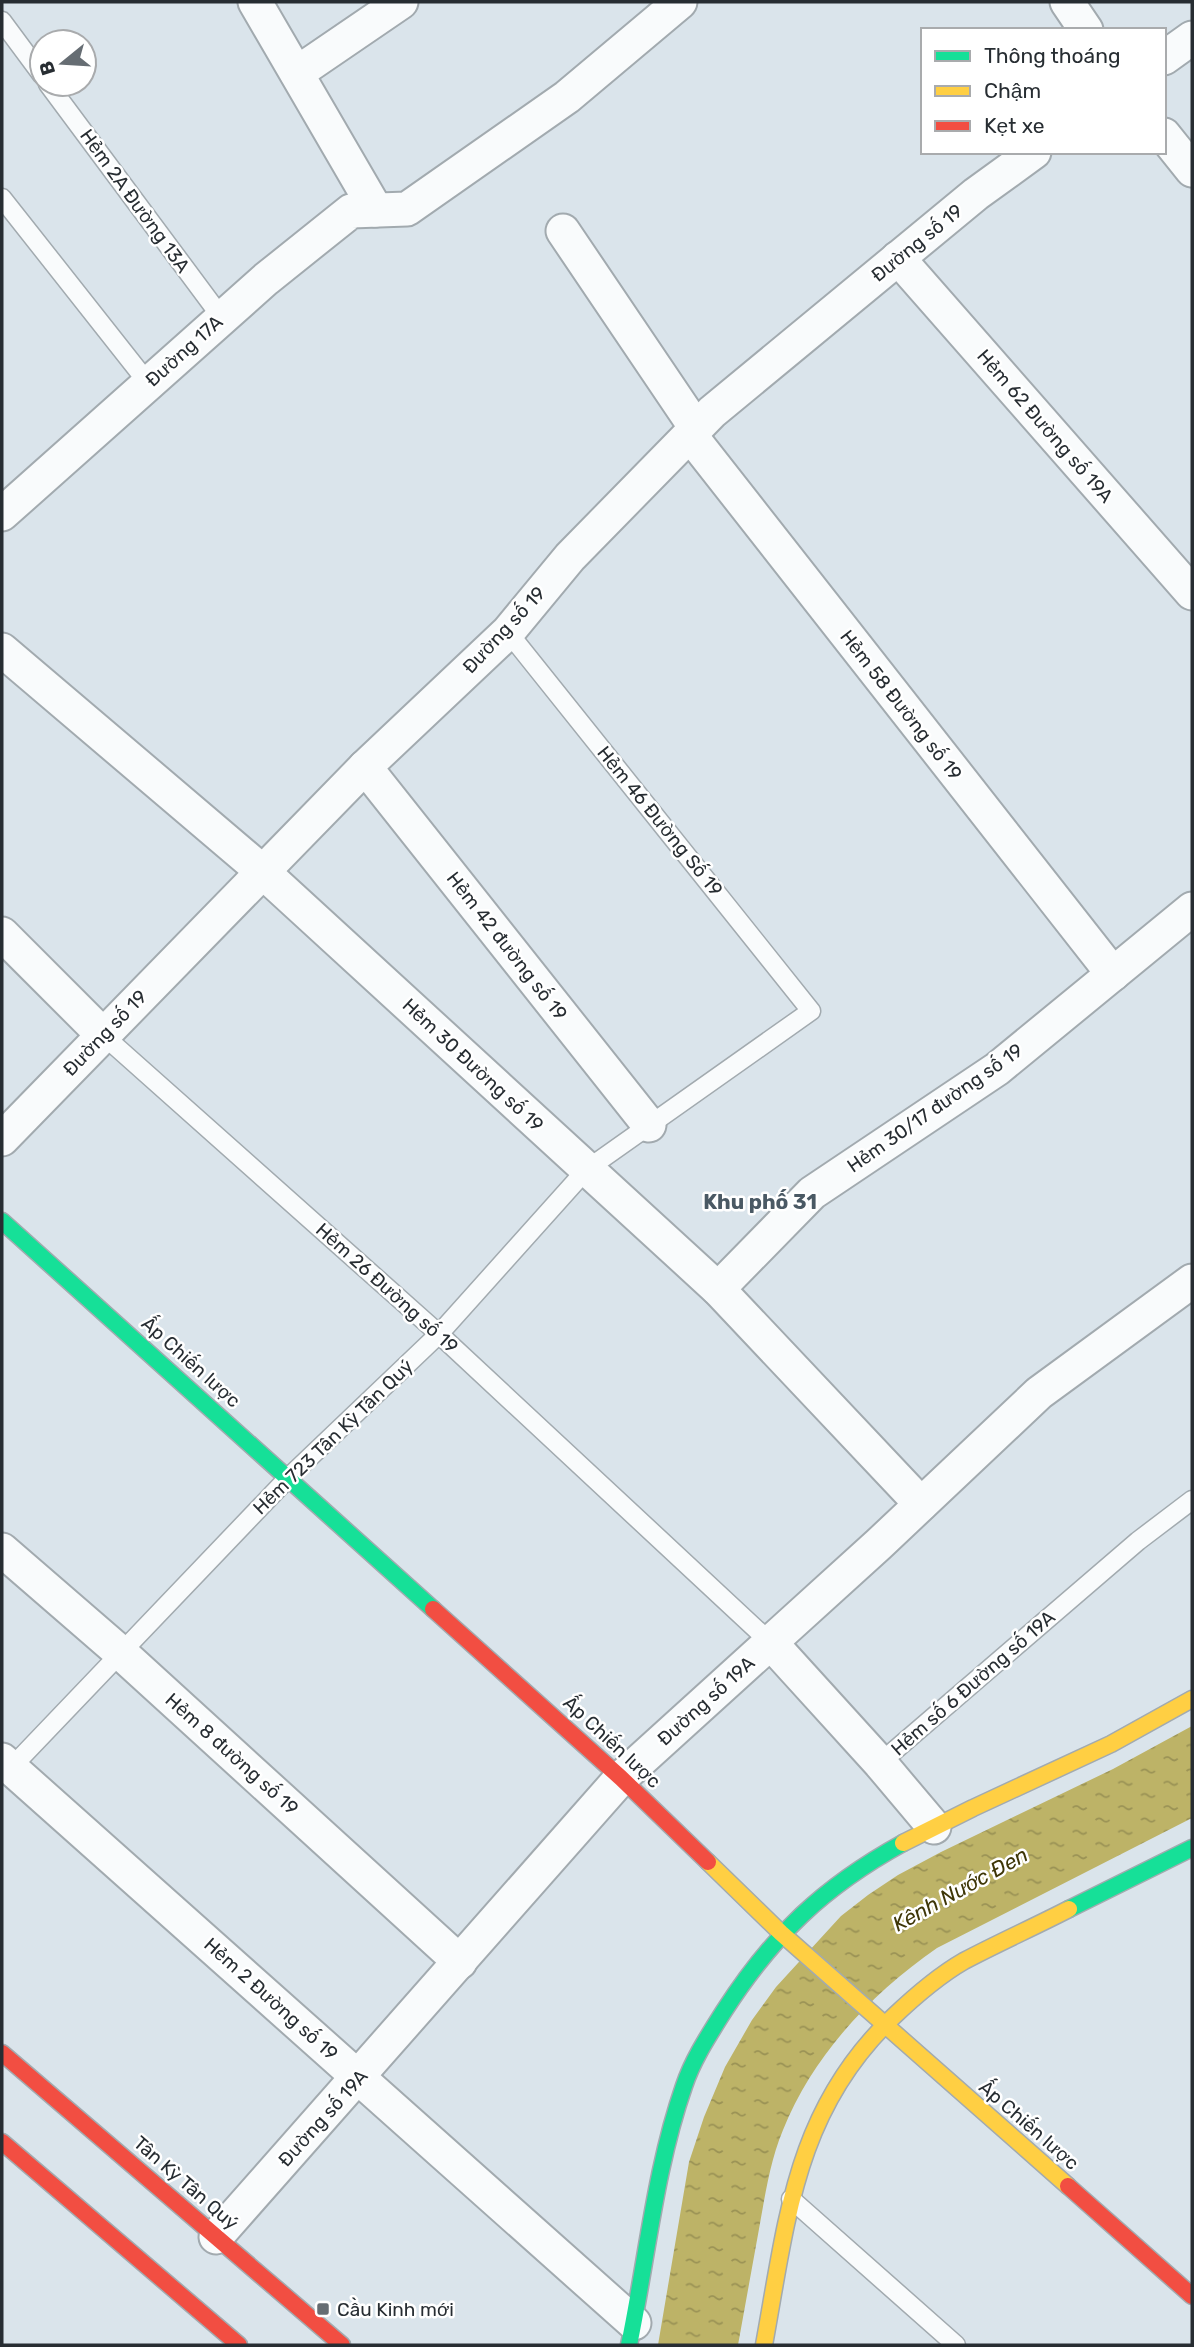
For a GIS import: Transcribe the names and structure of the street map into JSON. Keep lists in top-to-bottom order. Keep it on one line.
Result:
{"streets":{"street":["Đường số 19","Đường 17A","Hẻm 62 Đường số 19A","Hẻm 58 Đường số 19","Hẻm 42 đường số 19","Hẻm 30 Đường số 19","Hẻm 30/17 đường số 19","Hẻm 26 Đường số 19","Ấp Chiến lược","Hẻm số 6 Đường số 19A","Đường số 19A","Hẻm 8 đường số 19","Hẻm 2 Đường số 19","Tân Kỳ Tân Quý"],"lane":["Hẻm 2A Đường 13A","Hẻm 46 Đường Số 19","Hẻm 723 Tân Kỳ Tân Quý"]},"crossings":[["Hẻm 2A Đường 13A","Đường 17A"],["Đường số 19","Hẻm 62 Đường số 19A"],["Đường số 19","Hẻm 58 Đường số 19"],["Đường số 19","Hẻm 46 Đường Số 19"],["Đường số 19","Hẻm 42 đường số 19"],["Đường số 19","Hẻm 30 Đường số 19"],["Đường số 19","Hẻm 26 Đường số 19"],["Hẻm 58 Đường số 19","Hẻm 30/17 đường số 19"],["Hẻm 46 Đường Số 19","Hẻm 723 Tân Kỳ Tân Quý"],["Hẻm 42 đường số 19","Hẻm 723 Tân Kỳ Tân Quý"],["Hẻm 30 Đường số 19","Hẻm 30/17 đường số 19"],["Hẻm 30 Đường số 19","Hẻm 723 Tân Kỳ Tân Quý"],["Hẻm 30 Đường số 19","Đường số 19A"],["Hẻm 26 Đường số 19","Hẻm 723 Tân Kỳ Tân Quý"],["Hẻm 26 Đường số 19","Hẻm số 6 Đường số 19A"],["Hẻm 26 Đường số 19","Đường số 19A"],["Ấp Chiến lược","Hẻm 723 Tân Kỳ Tân Quý"],["Ấp Chiến lược","Đường số 19A"],["Hẻm 723 Tân Kỳ Tân Quý","Hẻm 8 đường số 19"],["Hẻm 723 Tân Kỳ Tân Quý","Hẻm 2 Đường số 19"],["Hẻm số 6 Đường số 19A","Đường số 19A"],["Đường số 19A","Hẻm 8 đường số 19"],["Đường số 19A","Hẻm 2 Đường số 19"],["Đường số 19A","Tân Kỳ Tân Quý"]],"districts":["Khu phố 31"],"water":["Kênh Nước Đen"],"places":{"transit":["Cầu Kinh mới"]},"legend":["Thông thoáng","Chậm","Kẹt xe"],"north":"left"}
